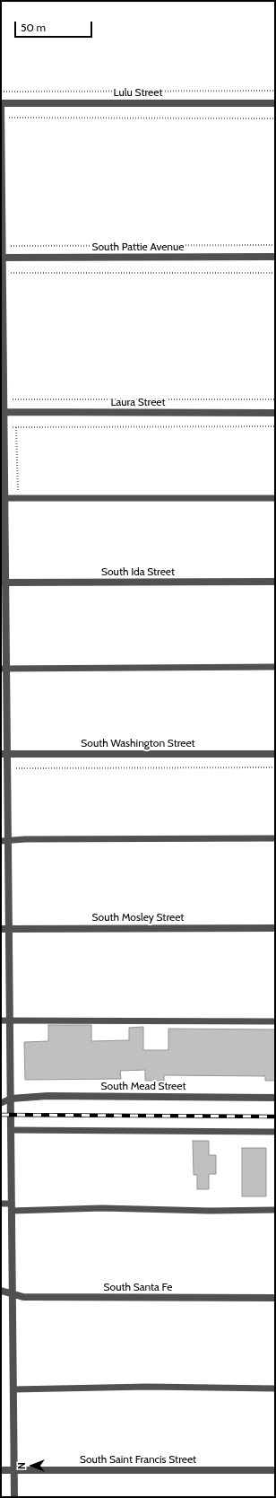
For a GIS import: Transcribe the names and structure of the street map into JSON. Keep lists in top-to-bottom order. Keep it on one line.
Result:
{"streets":{"street":["Lulu Street","South Pattie Avenue","Laura Street","South Ida Street","South Washington Street","South Mosley Street","South Mead Street","South Santa Fe","South Saint Francis Street"]},"scale_bar":"50 m","north":"left"}
